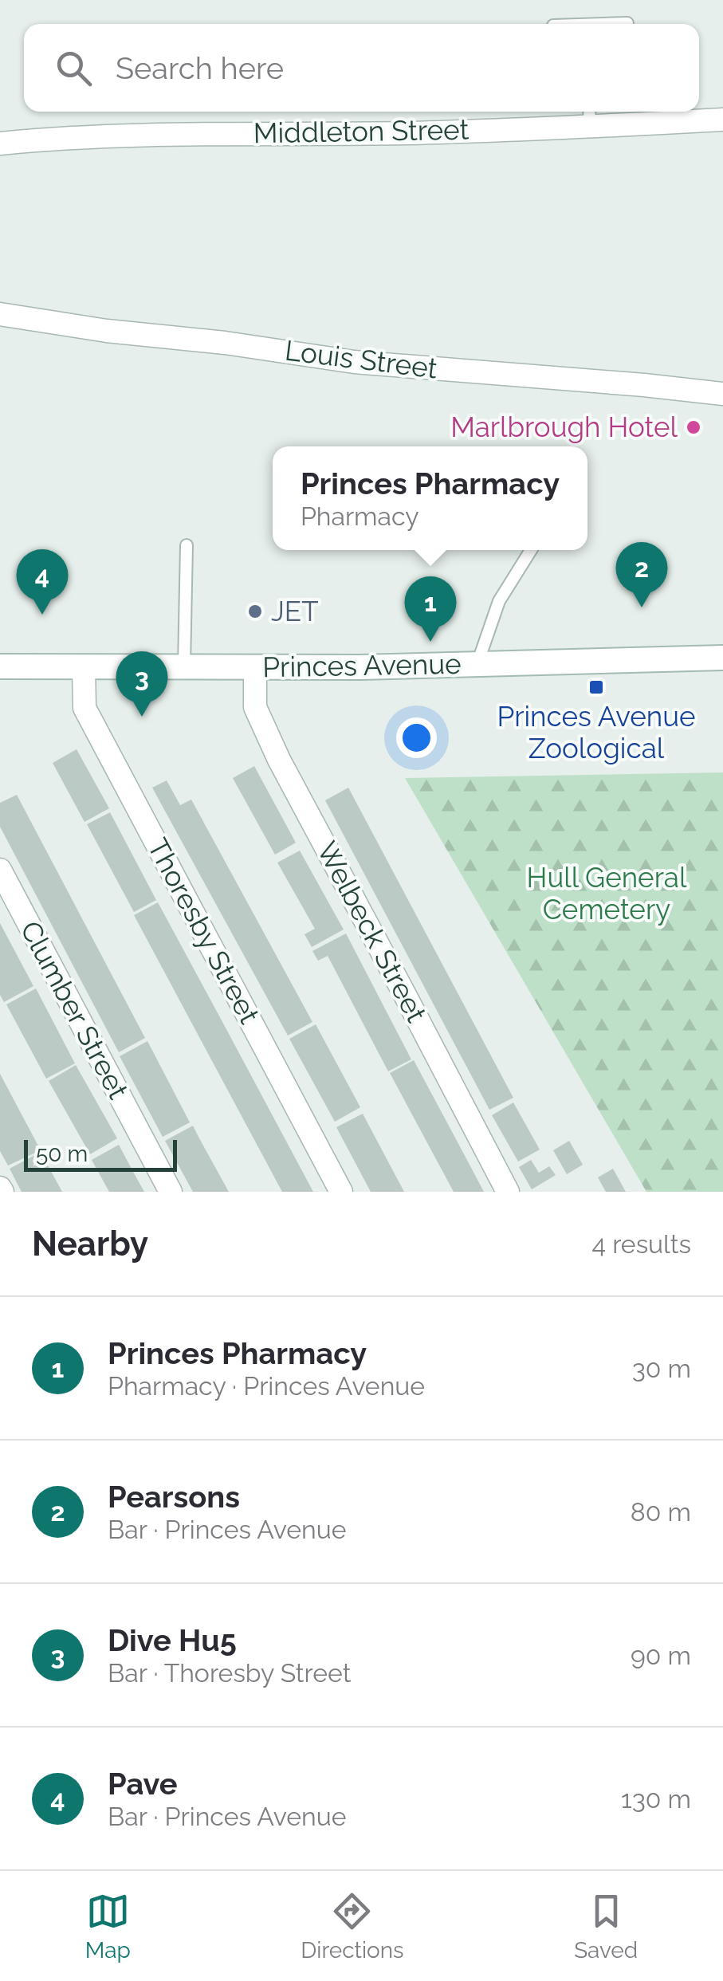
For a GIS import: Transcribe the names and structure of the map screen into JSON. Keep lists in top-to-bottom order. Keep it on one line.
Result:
{"streets":{"street":["Middleton Street","Louis Street","Princes Avenue","Thoresby Street","Welbeck Street","Clumber Street"]},"crossings":[["Princes Avenue","Thoresby Street"],["Princes Avenue","Welbeck Street"]],"parks":["Hull General Cemetery"],"places":{"other":["Marlbrough Hotel","JET"],"transit":["Princes Avenue Zoological"]},"scale_bar":"50 m","page":{"search":"Search here","popup":["Princes Pharmacy","Pharmacy"],"pins":["2","4","1","3"],"scale":"50 m","heading":["Nearby","4 results"],"list":[{"mark":"1","name":"Princes Pharmacy","note":"Pharmacy · Princes Avenue","value":"30 m"},{"mark":"2","name":"Pearsons","note":"Bar · Princes Avenue","value":"80 m"},{"mark":"3","name":"Dive Hu5","note":"Bar · Thoresby Street","value":"90 m"},{"mark":"4","name":"Pave","note":"Bar · Princes Avenue","value":"130 m"}],"nav":["Map","Directions","Saved"]}}
